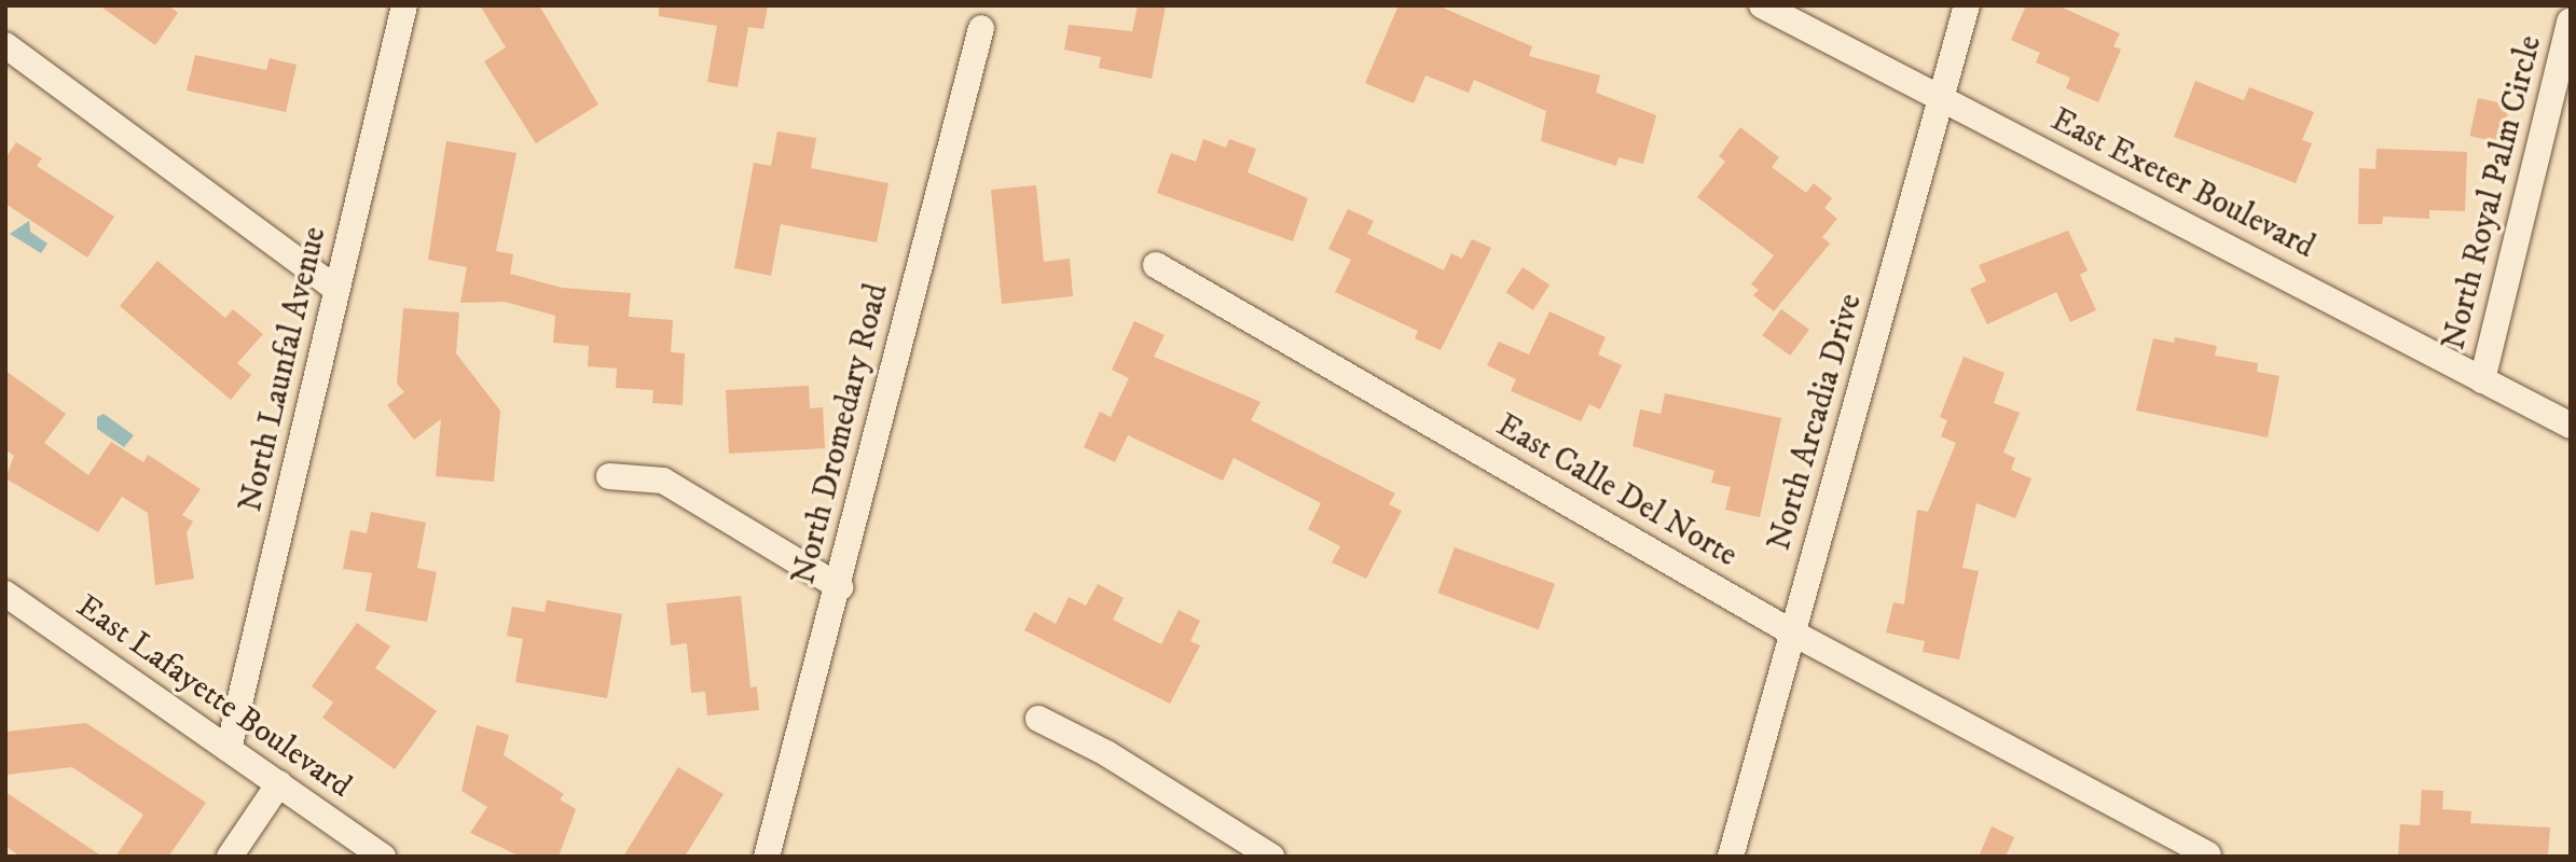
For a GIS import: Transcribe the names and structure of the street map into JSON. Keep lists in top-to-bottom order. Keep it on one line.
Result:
{"streets":{"street":["East Exeter Boulevard","North Royal Palm Circle","North Launfal Avenue","North Arcadia Drive","North Dromedary Road","East Calle Del Norte","East Lafayette Boulevard"]},"crossings":[["East Exeter Boulevard","North Royal Palm Circle"],["East Exeter Boulevard","North Arcadia Drive"],["North Launfal Avenue","East Lafayette Boulevard"],["North Arcadia Drive","East Calle Del Norte"]]}
